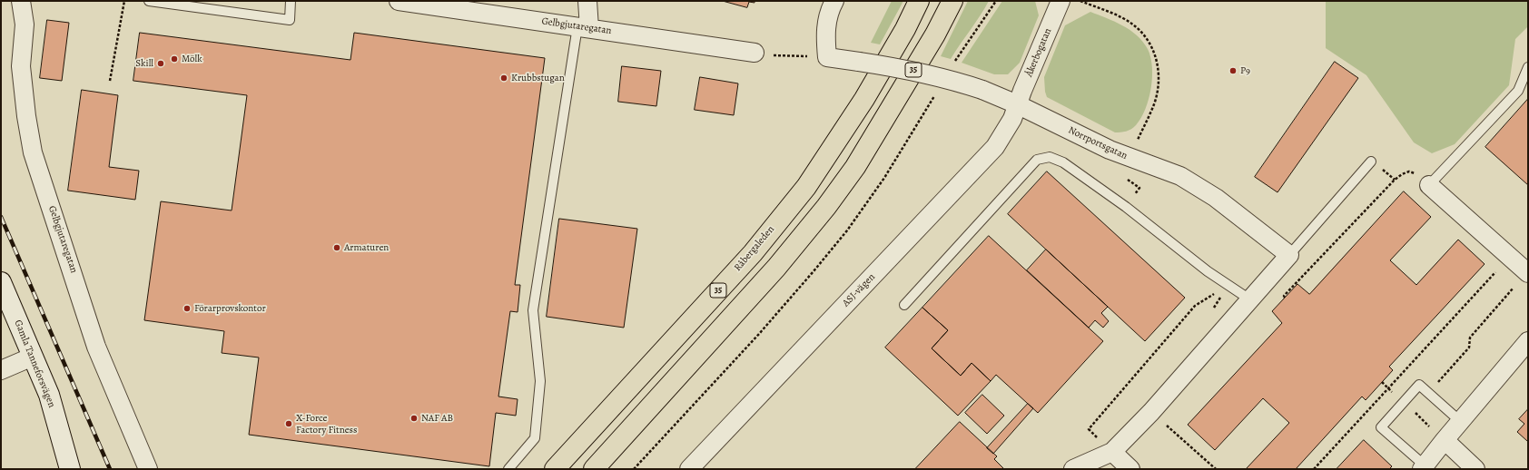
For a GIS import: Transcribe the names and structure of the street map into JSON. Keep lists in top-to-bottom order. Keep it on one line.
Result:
{"streets":{"main road":["35","Råbergaleden"],"street":["Gelbgjutaregatan","Åkerbogatan","Norrportsgatan","ASJ-vägen","Gamla Tanneforsvägen"]},"crossings":[["Åkerbogatan","Norrportsgatan"],["Åkerbogatan","ASJ-vägen"],["Norrportsgatan","ASJ-vägen"]],"places":["Mölk","Skill","P9","Krubbstugan","Armaturen","Förarprovskontor","NAF AB","X-Force Factory Fitness"]}
